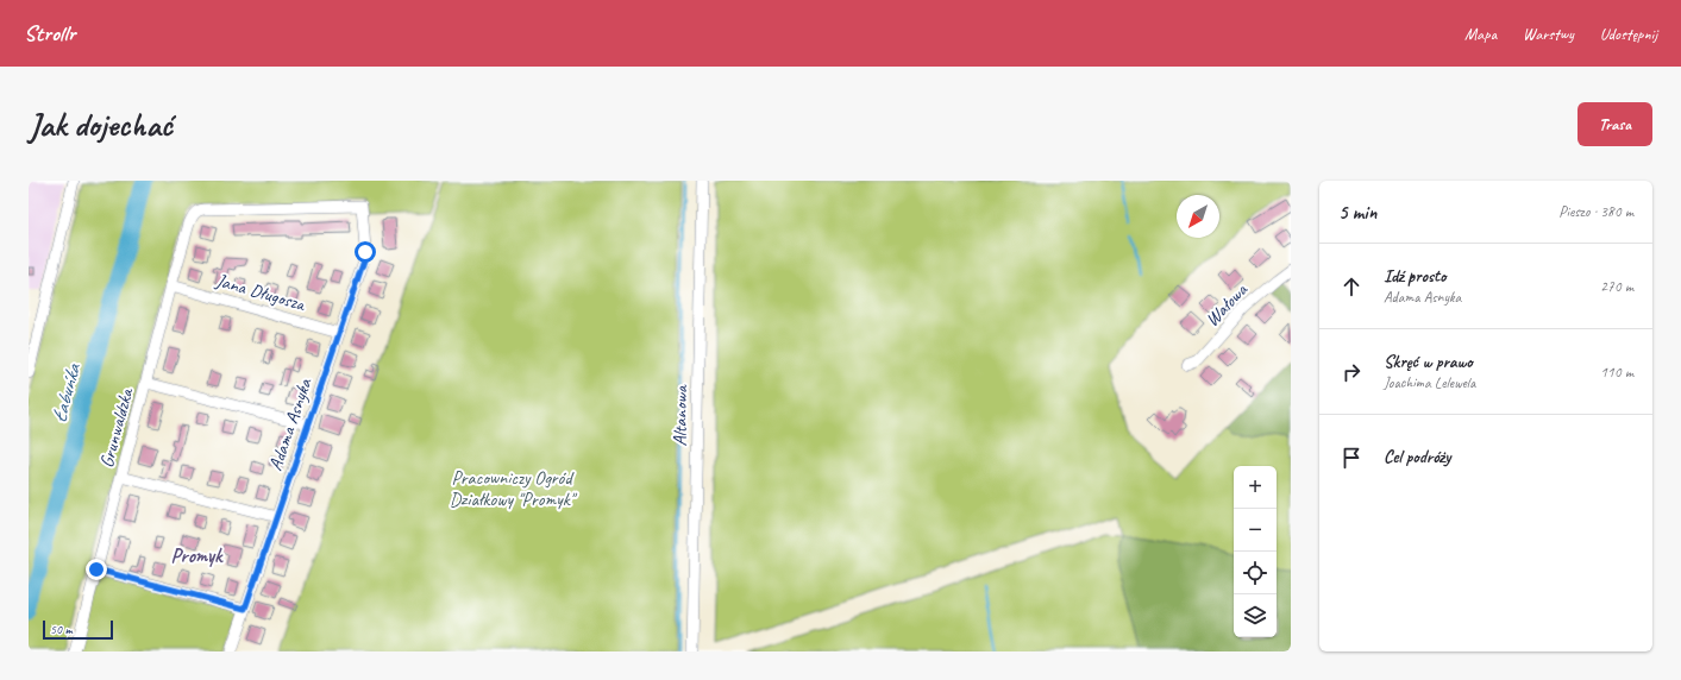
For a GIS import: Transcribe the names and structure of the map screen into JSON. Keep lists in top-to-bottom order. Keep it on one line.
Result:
{"streets":{"street":["Jana Długosza","Wałowa","Altanowa","Adama Asnyka","Grunwaldzka"]},"crossings":[["Jana Długosza","Adama Asnyka"],["Jana Długosza","Grunwaldzka"],["Adama Asnyka","Grunwaldzka"]],"districts":["Promyk"],"water":["Łabuńka"],"parks":["Pracowniczy Ogród Działkowy \"Promyk\""],"scale_bar":"50 m","north":"bottom left","page":{"header":"Strollr","nav":["Mapa","Warstwy","Udostępnij"],"buttons":"Trasa","title":"Jak dojechać","heading":["5 min","Pieszo · 380 m"],"list":[["Idź prosto","Adama Asnyka","270 m"],["Skręć w prawo","Joachima Lelewela","110 m"],"Cel podróży"],"map_buttons":["+","−"],"scale":"50 m"}}
